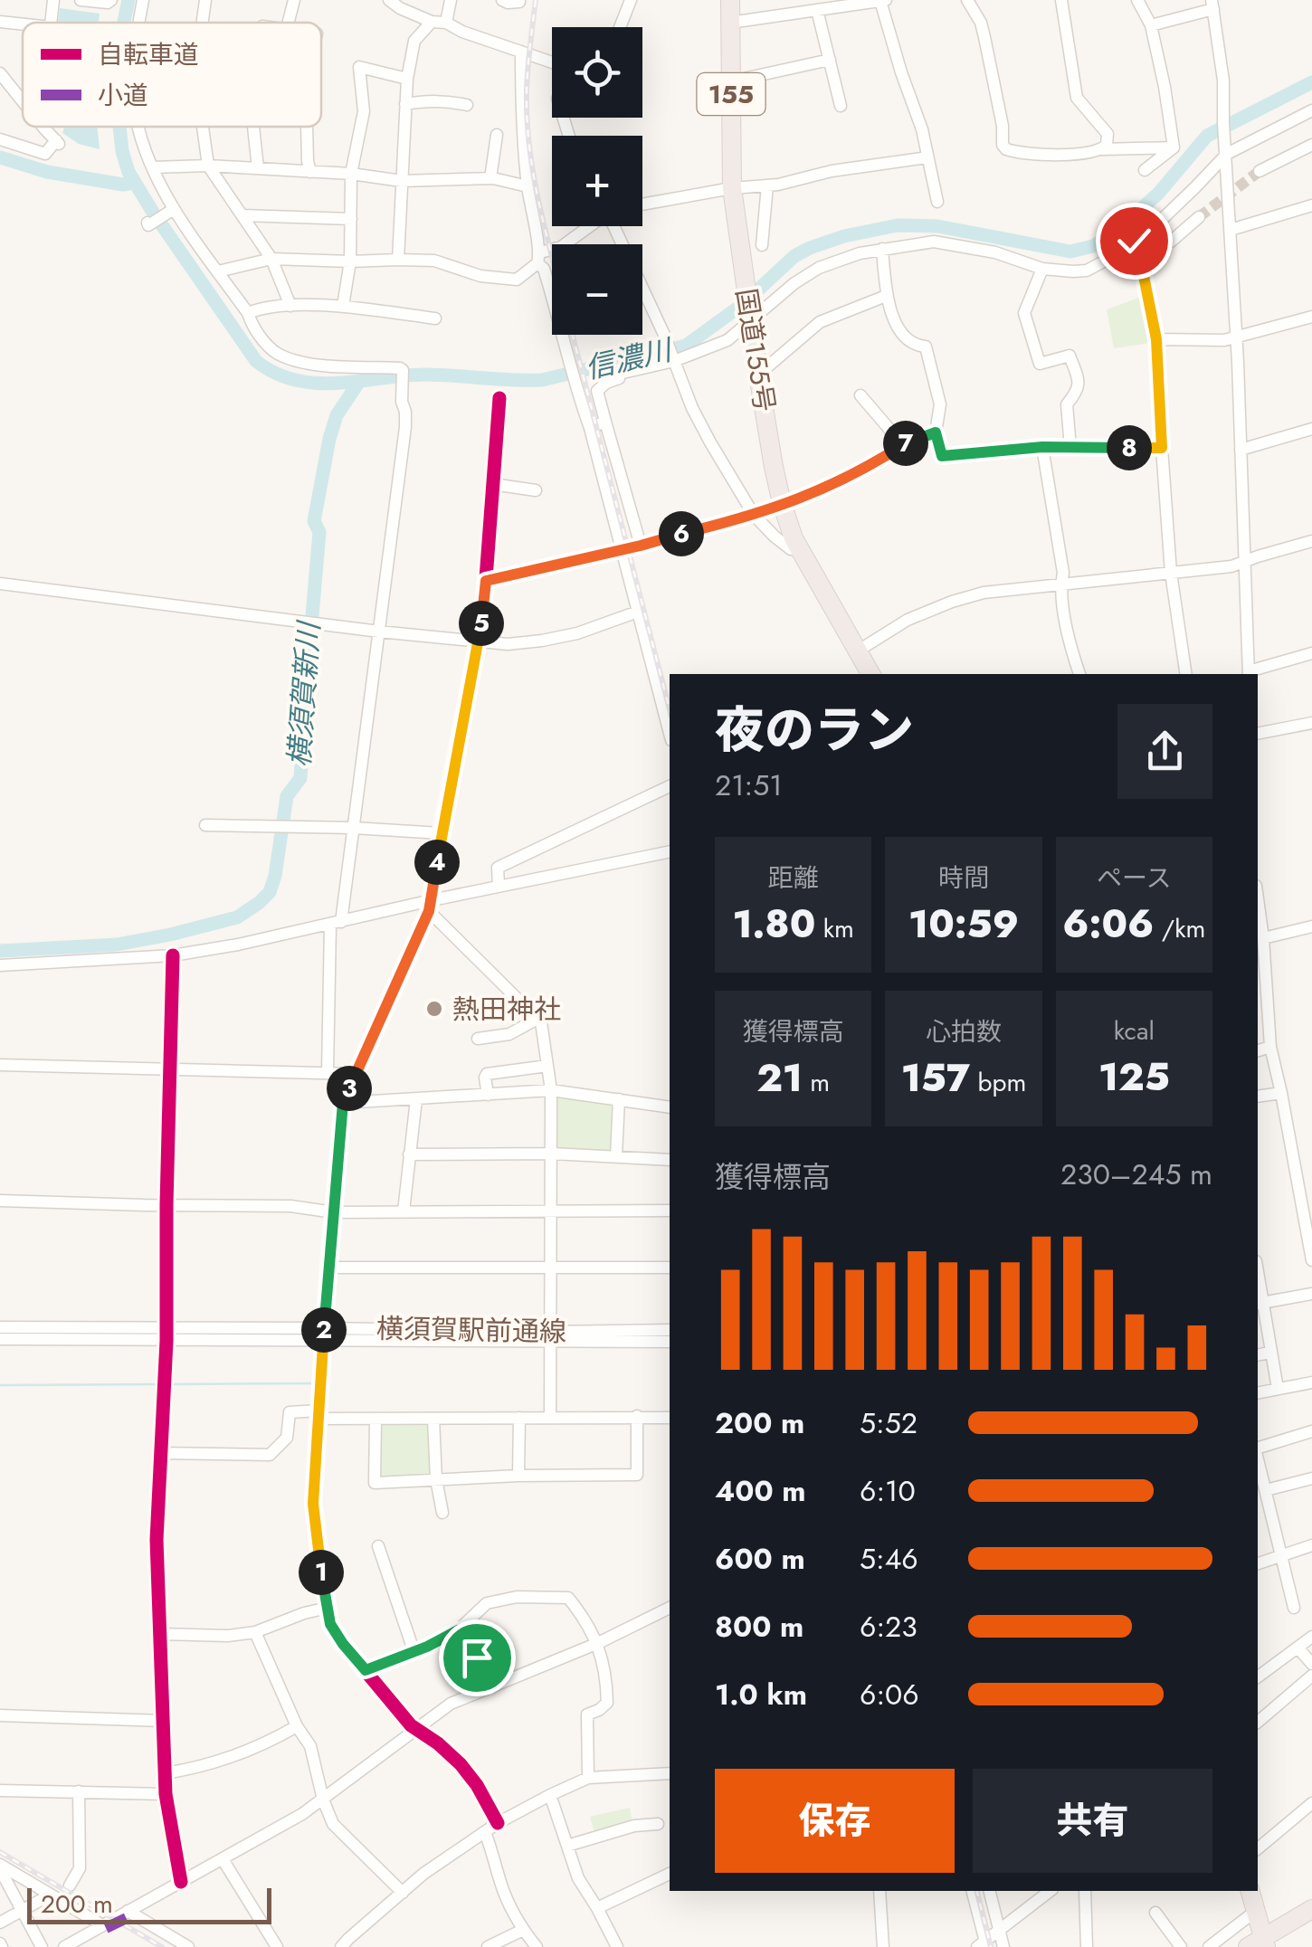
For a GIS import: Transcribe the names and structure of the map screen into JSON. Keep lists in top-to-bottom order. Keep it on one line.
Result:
{"streets":{"highway":["155","国道155号"],"street":["横須賀駅前通線"]},"water":["信濃川","横須賀新川"],"places":["熱田神社"],"legend":["自転車道","小道"],"scale_bar":"200 m","page":{"map_buttons":["+","−"],"pins":["7","8","6","5","4","3","2","1"],"heading":["夜のラン","21:51"],"stats":[["距離","1.80 km"],["時間","10:59"],["ペース","6:06 /km"],["獲得標高","21 m"],["心拍数","157 bpm"],["kcal","125"]],"chart":["獲得標高","230–245 m"],"list":[{"name":"200 m","note":"5:52"},{"name":"400 m","note":"6:10"},{"name":"600 m","note":"5:46"},{"name":"800 m","note":"6:23"},{"name":"1.0 km","note":"6:06"}],"buttons":["保存","共有"],"scale":"200 m"}}
